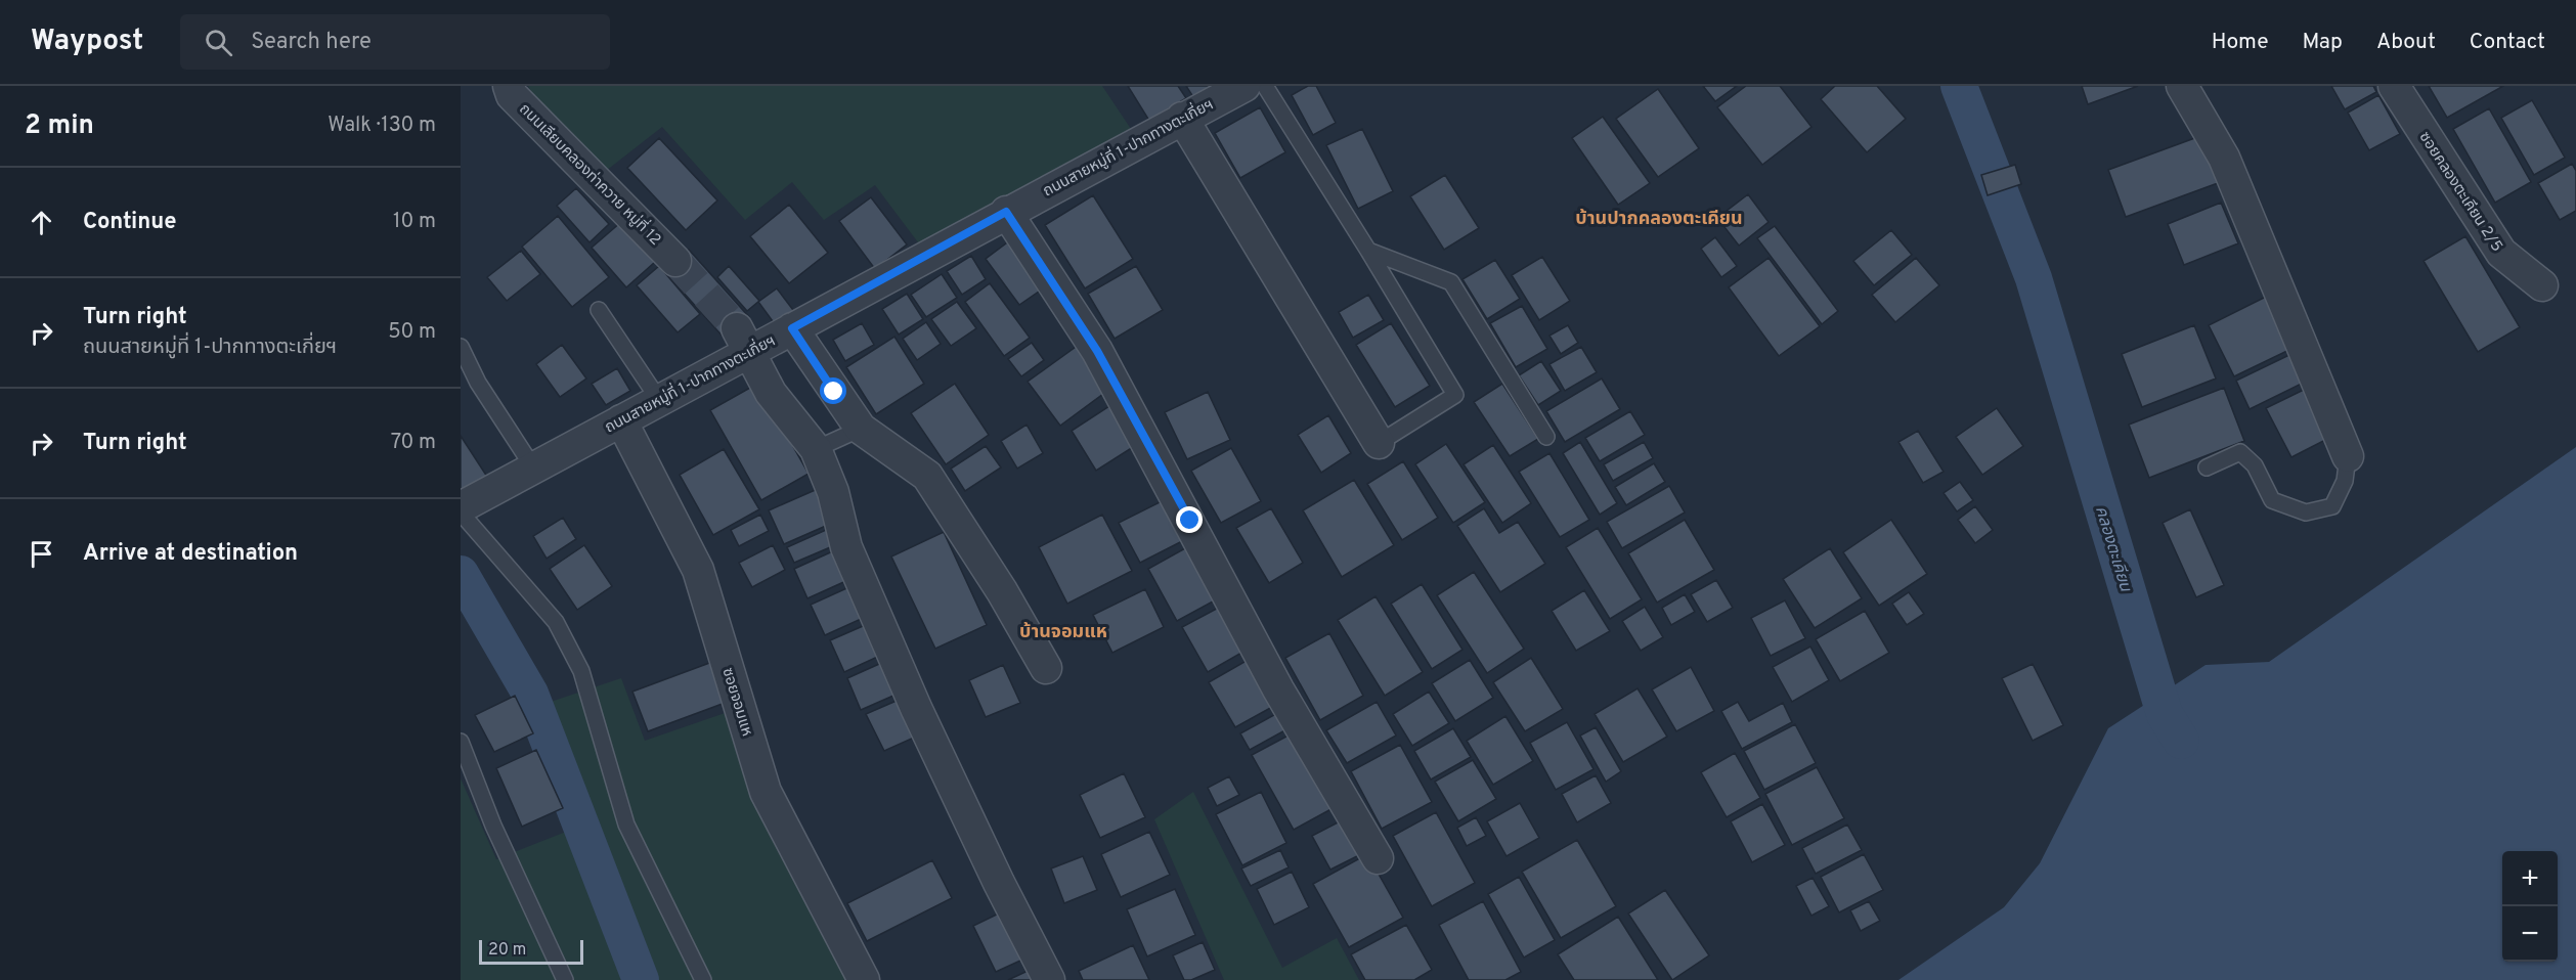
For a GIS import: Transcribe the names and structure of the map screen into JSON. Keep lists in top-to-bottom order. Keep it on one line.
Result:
{"streets":{"street":["ถนนสายหมู่ที่ 1-ปากทางตะเกี่ยฯ","ถนนเลียบคลองท่าควาย หมู่ที่ 12","ซอยคลองตะเคียน 2/5","ซอยจอมแห"]},"crossings":[["ถนนสายหมู่ที่ 1-ปากทางตะเกี่ยฯ","ซอยจอมแห"]],"districts":["บ้านปากคลองตะเคียน","บ้านจอมแห"],"water":["คลองตะเคียน"],"scale_bar":"20 m","page":{"header":"Waypost","search":"Search here","nav":["Home","Map","About","Contact"],"heading":["2 min","Walk · 130 m"],"list":[["Continue","10 m"],["Turn right","ถนนสายหมู่ที่ 1-ปากทางตะเกี่ยฯ","50 m"],["Turn right","70 m"],"Arrive at destination"],"map_buttons":["+","−"],"scale":"20 m"}}
